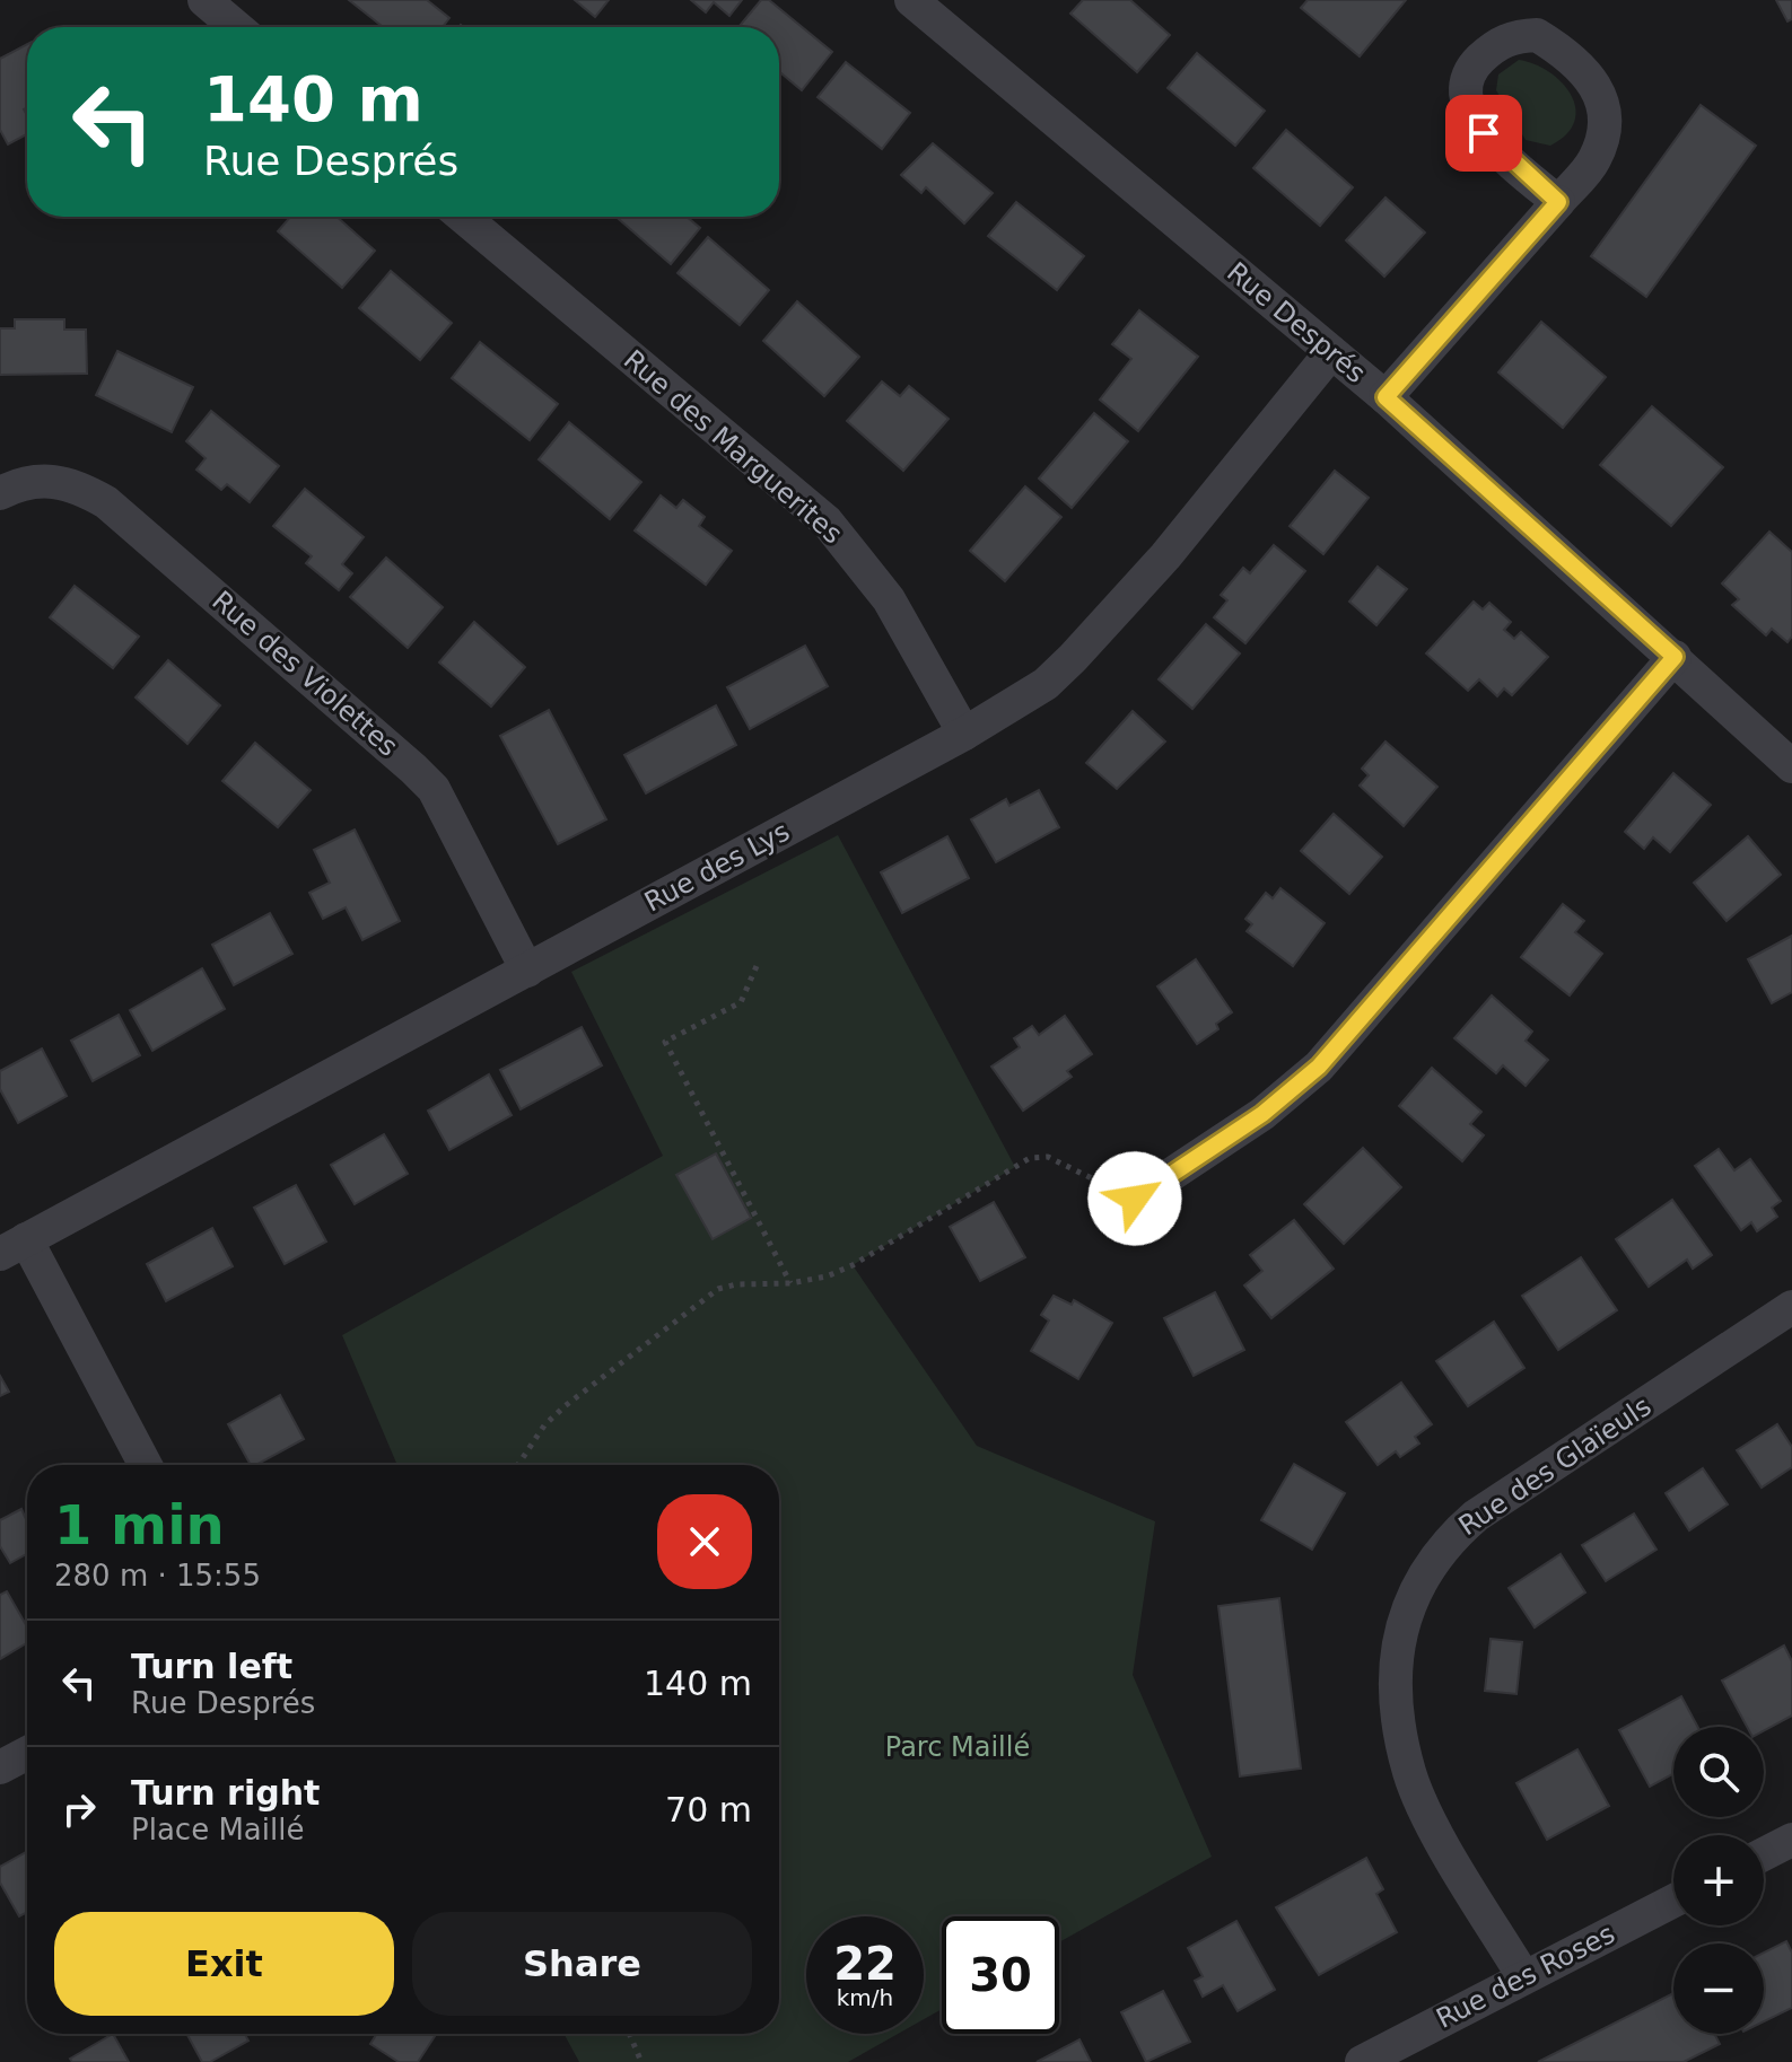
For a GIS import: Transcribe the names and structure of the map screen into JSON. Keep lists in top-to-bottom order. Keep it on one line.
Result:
{"streets":{"street":["Rue Després","Rue des Marguerites","Rue des Violettes","Rue des Lys","Rue des Glaïeuls","Rue des Roses"]},"crossings":[["Rue Després","Rue des Lys"],["Rue des Marguerites","Rue des Lys"],["Rue des Violettes","Rue des Lys"],["Rue des Glaïeuls","Rue des Roses"]],"parks":["Parc Maillé"],"page":{"turn":["140 m","Rue Després"],"heading":["1 min","280 m · 15:55"],"list":[{"name":"Turn left","note":"Rue Després","value":"140 m"},{"name":"Turn right","note":"Place Maillé","value":"70 m"}],"map_buttons":["+","−"],"buttons":["Exit","Share"],"speed":"22 km/h","limit":"30"}}
